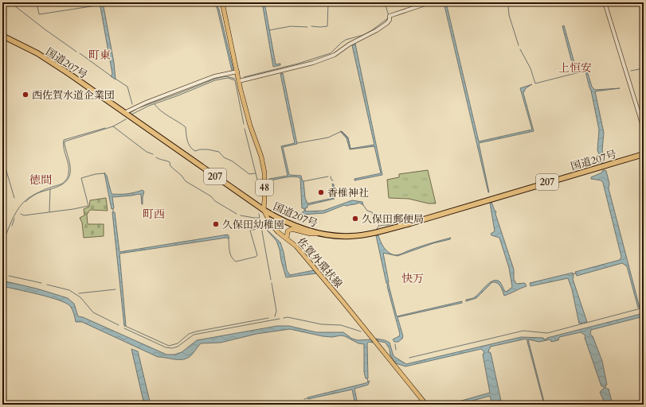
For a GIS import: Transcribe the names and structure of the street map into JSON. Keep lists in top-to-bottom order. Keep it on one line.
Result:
{"streets":{"highway":["国道207号","207"],"main road":["48","佐賀外環状線"]},"crossings":[["国道207号","48"],["国道207号","佐賀外環状線"],["48","佐賀外環状線"]],"districts":["町東","上恒安","徳間","町西","快万"],"places":["西佐賀水道企業団","香椎神社","久保田郵便局","久保田幼稚園"]}
